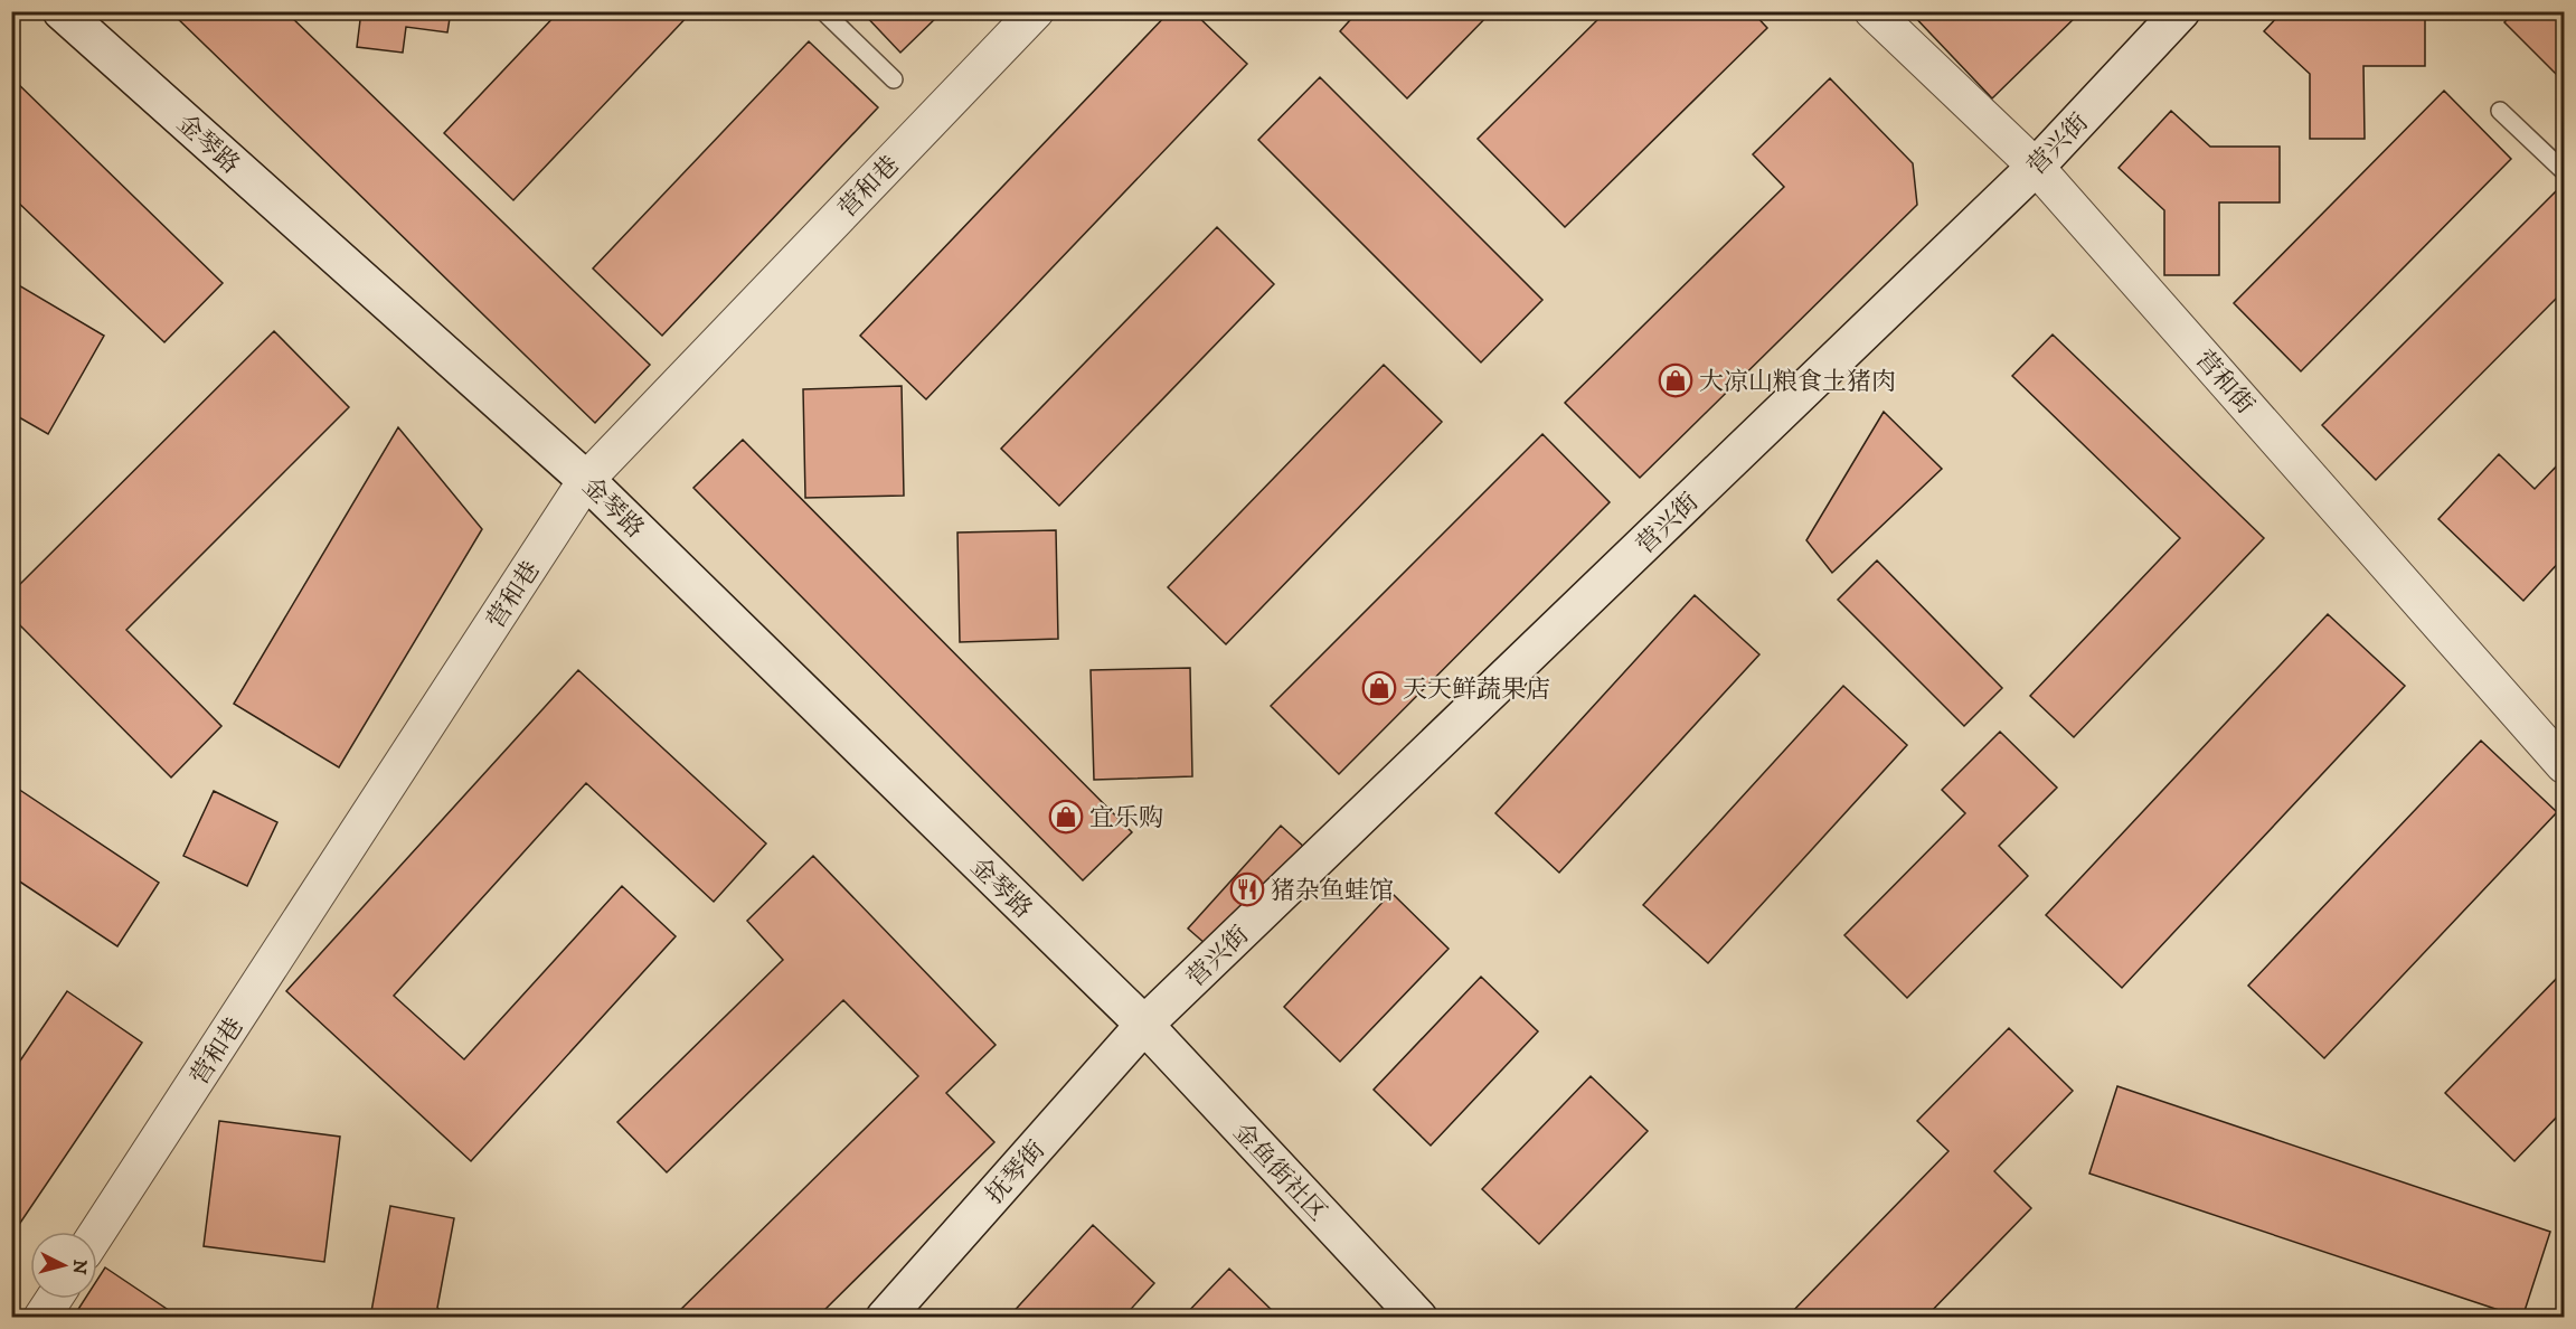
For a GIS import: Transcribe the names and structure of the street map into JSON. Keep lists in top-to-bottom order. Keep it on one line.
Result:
{"streets":{"street":["金琴路","营兴街","营和巷","营和街","抚琴街","金鱼街社区"]},"crossings":[["金琴路","营兴街"],["金琴路","营和巷"],["金琴路","抚琴街"],["金琴路","金鱼街社区"],["营兴街","营和街"],["营兴街","抚琴街"],["营兴街","金鱼街社区"],["抚琴街","金鱼街社区"]],"places":{"shop":["大凉山粮食土猪肉","天天鲜蔬果店","宜乐购"],"restaurant":["猪杂鱼蛙馆"]},"north":"right"}
